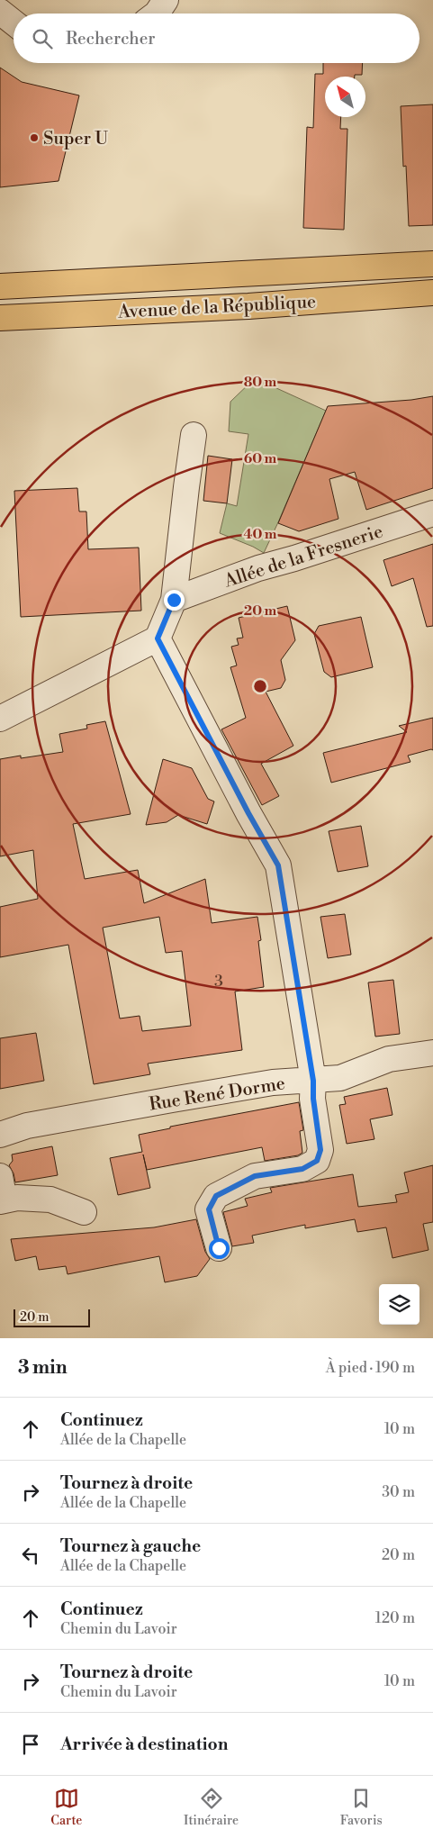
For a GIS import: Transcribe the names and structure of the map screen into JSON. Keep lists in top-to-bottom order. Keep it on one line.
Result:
{"streets":{"main road":["Avenue de la République"],"street":["Allée de la Fresnerie","Rue René Dorme"]},"places":["Super U"],"house_numbers":["3"],"scale_bar":"20 m","north":"top left","page":{"search":"Rechercher","scale":"20 m","heading":["3 min","À pied · 190 m"],"list":[["Continuez","Allée de la Chapelle","10 m"],["Tournez à droite","Allée de la Chapelle","30 m"],["Tournez à gauche","Allée de la Chapelle","20 m"],["Continuez","Chemin du Lavoir","120 m"],["Tournez à droite","Chemin du Lavoir","10 m"],"Arrivée à destination"],"nav":["Carte","Itinéraire","Favoris"]},"rings":["80 m","60 m","40 m","20 m"]}
